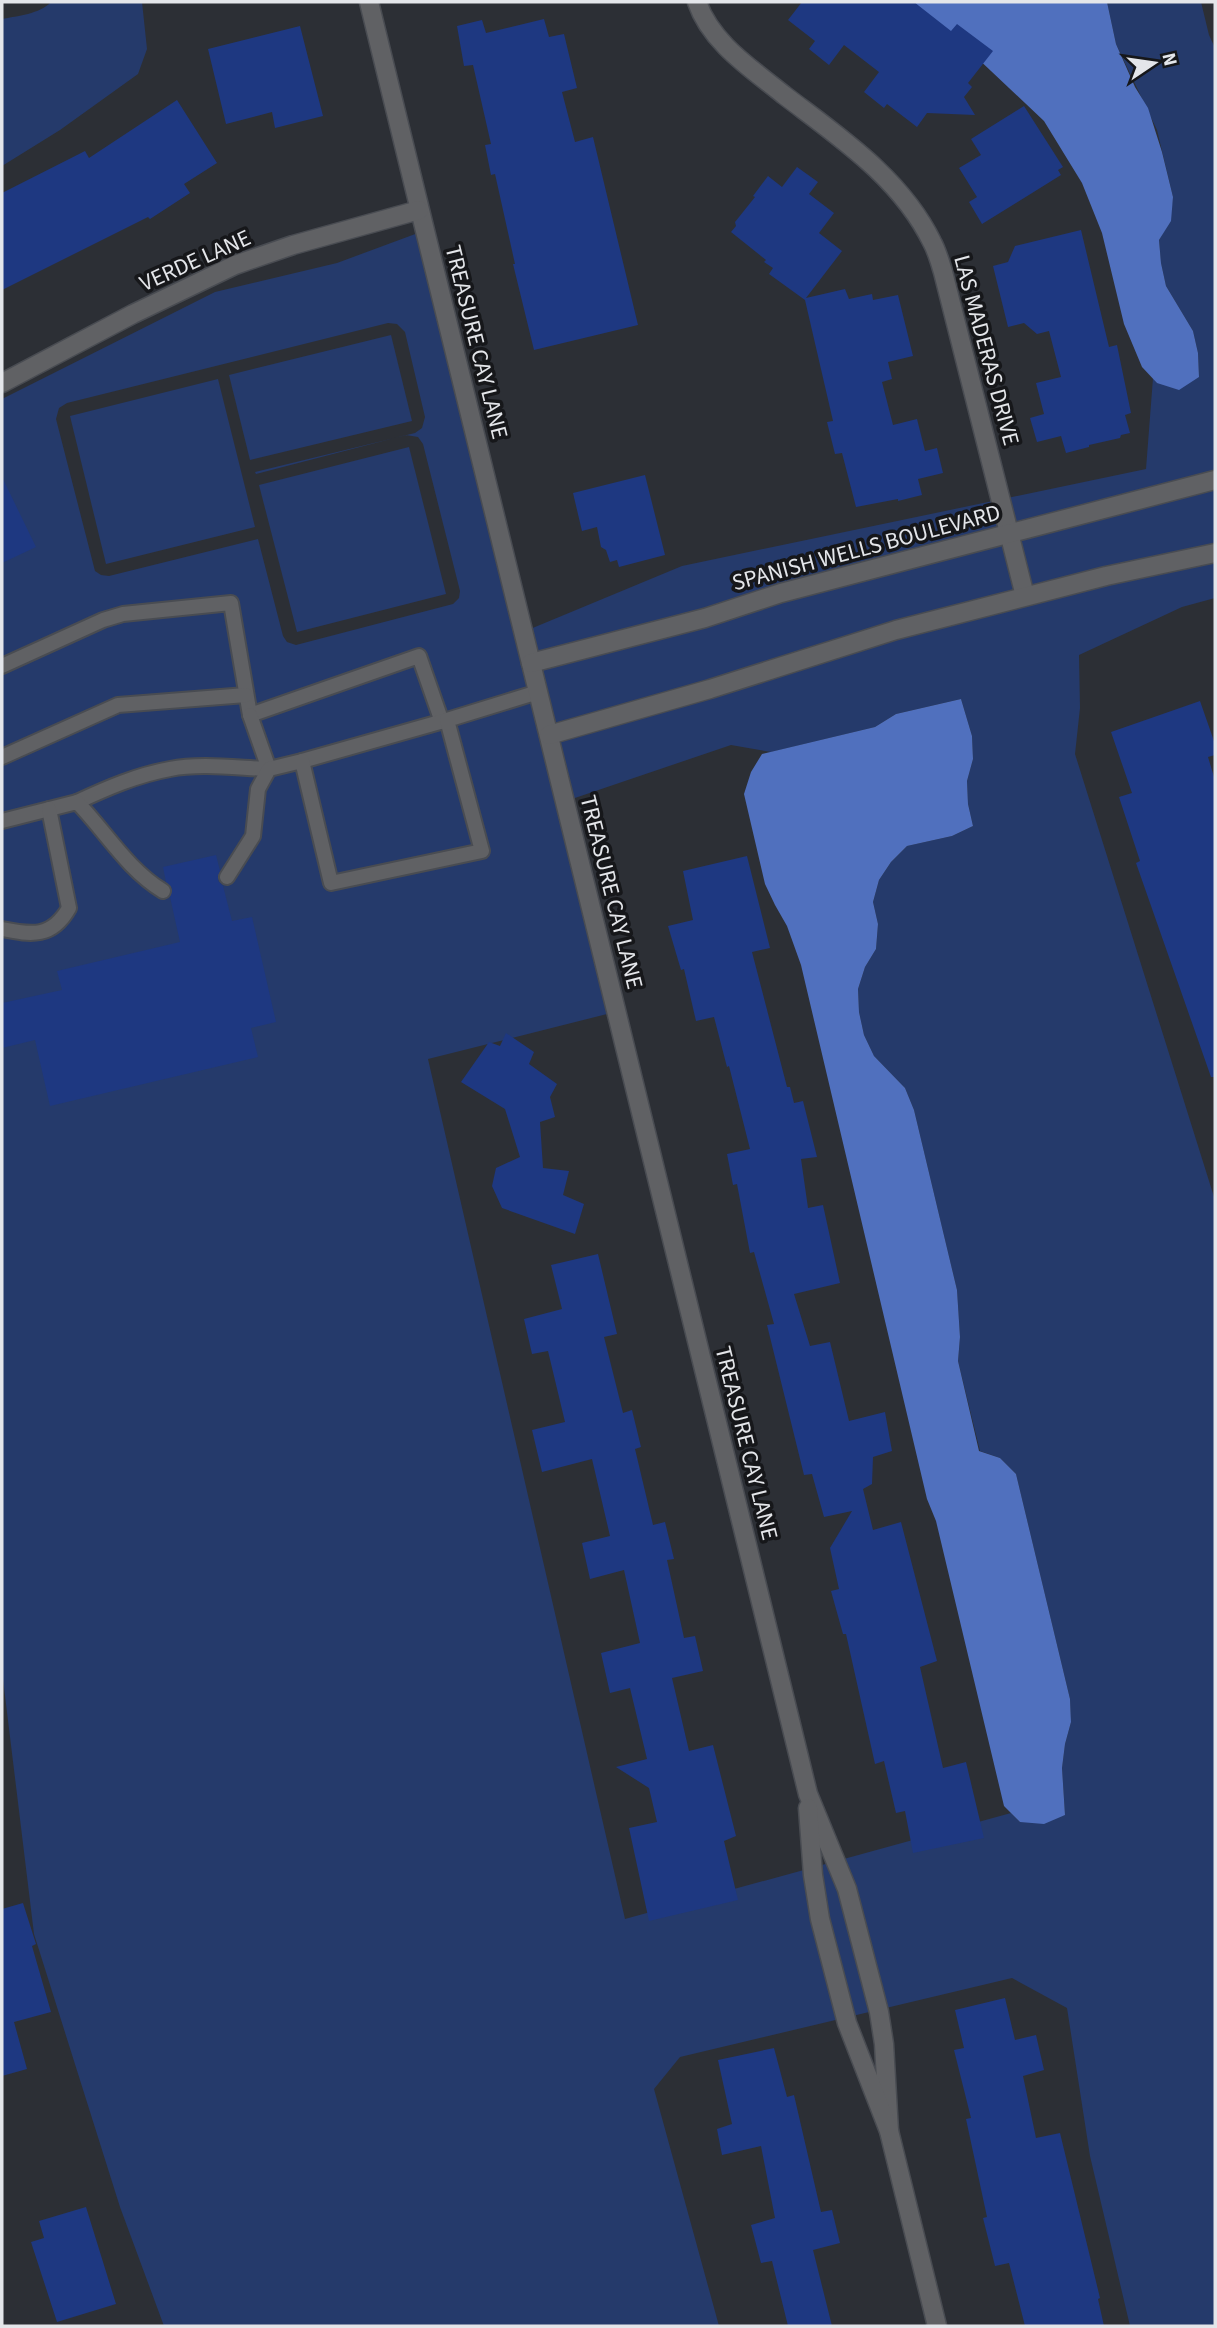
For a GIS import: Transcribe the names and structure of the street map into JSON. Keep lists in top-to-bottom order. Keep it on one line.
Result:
{"streets":{"street":["VERDE LANE","TREASURE CAY LANE","LAS MADERAS DRIVE","SPANISH WELLS BOULEVARD"]},"crossings":[["VERDE LANE","TREASURE CAY LANE"],["TREASURE CAY LANE","SPANISH WELLS BOULEVARD"],["LAS MADERAS DRIVE","SPANISH WELLS BOULEVARD"]],"north":"right"}
